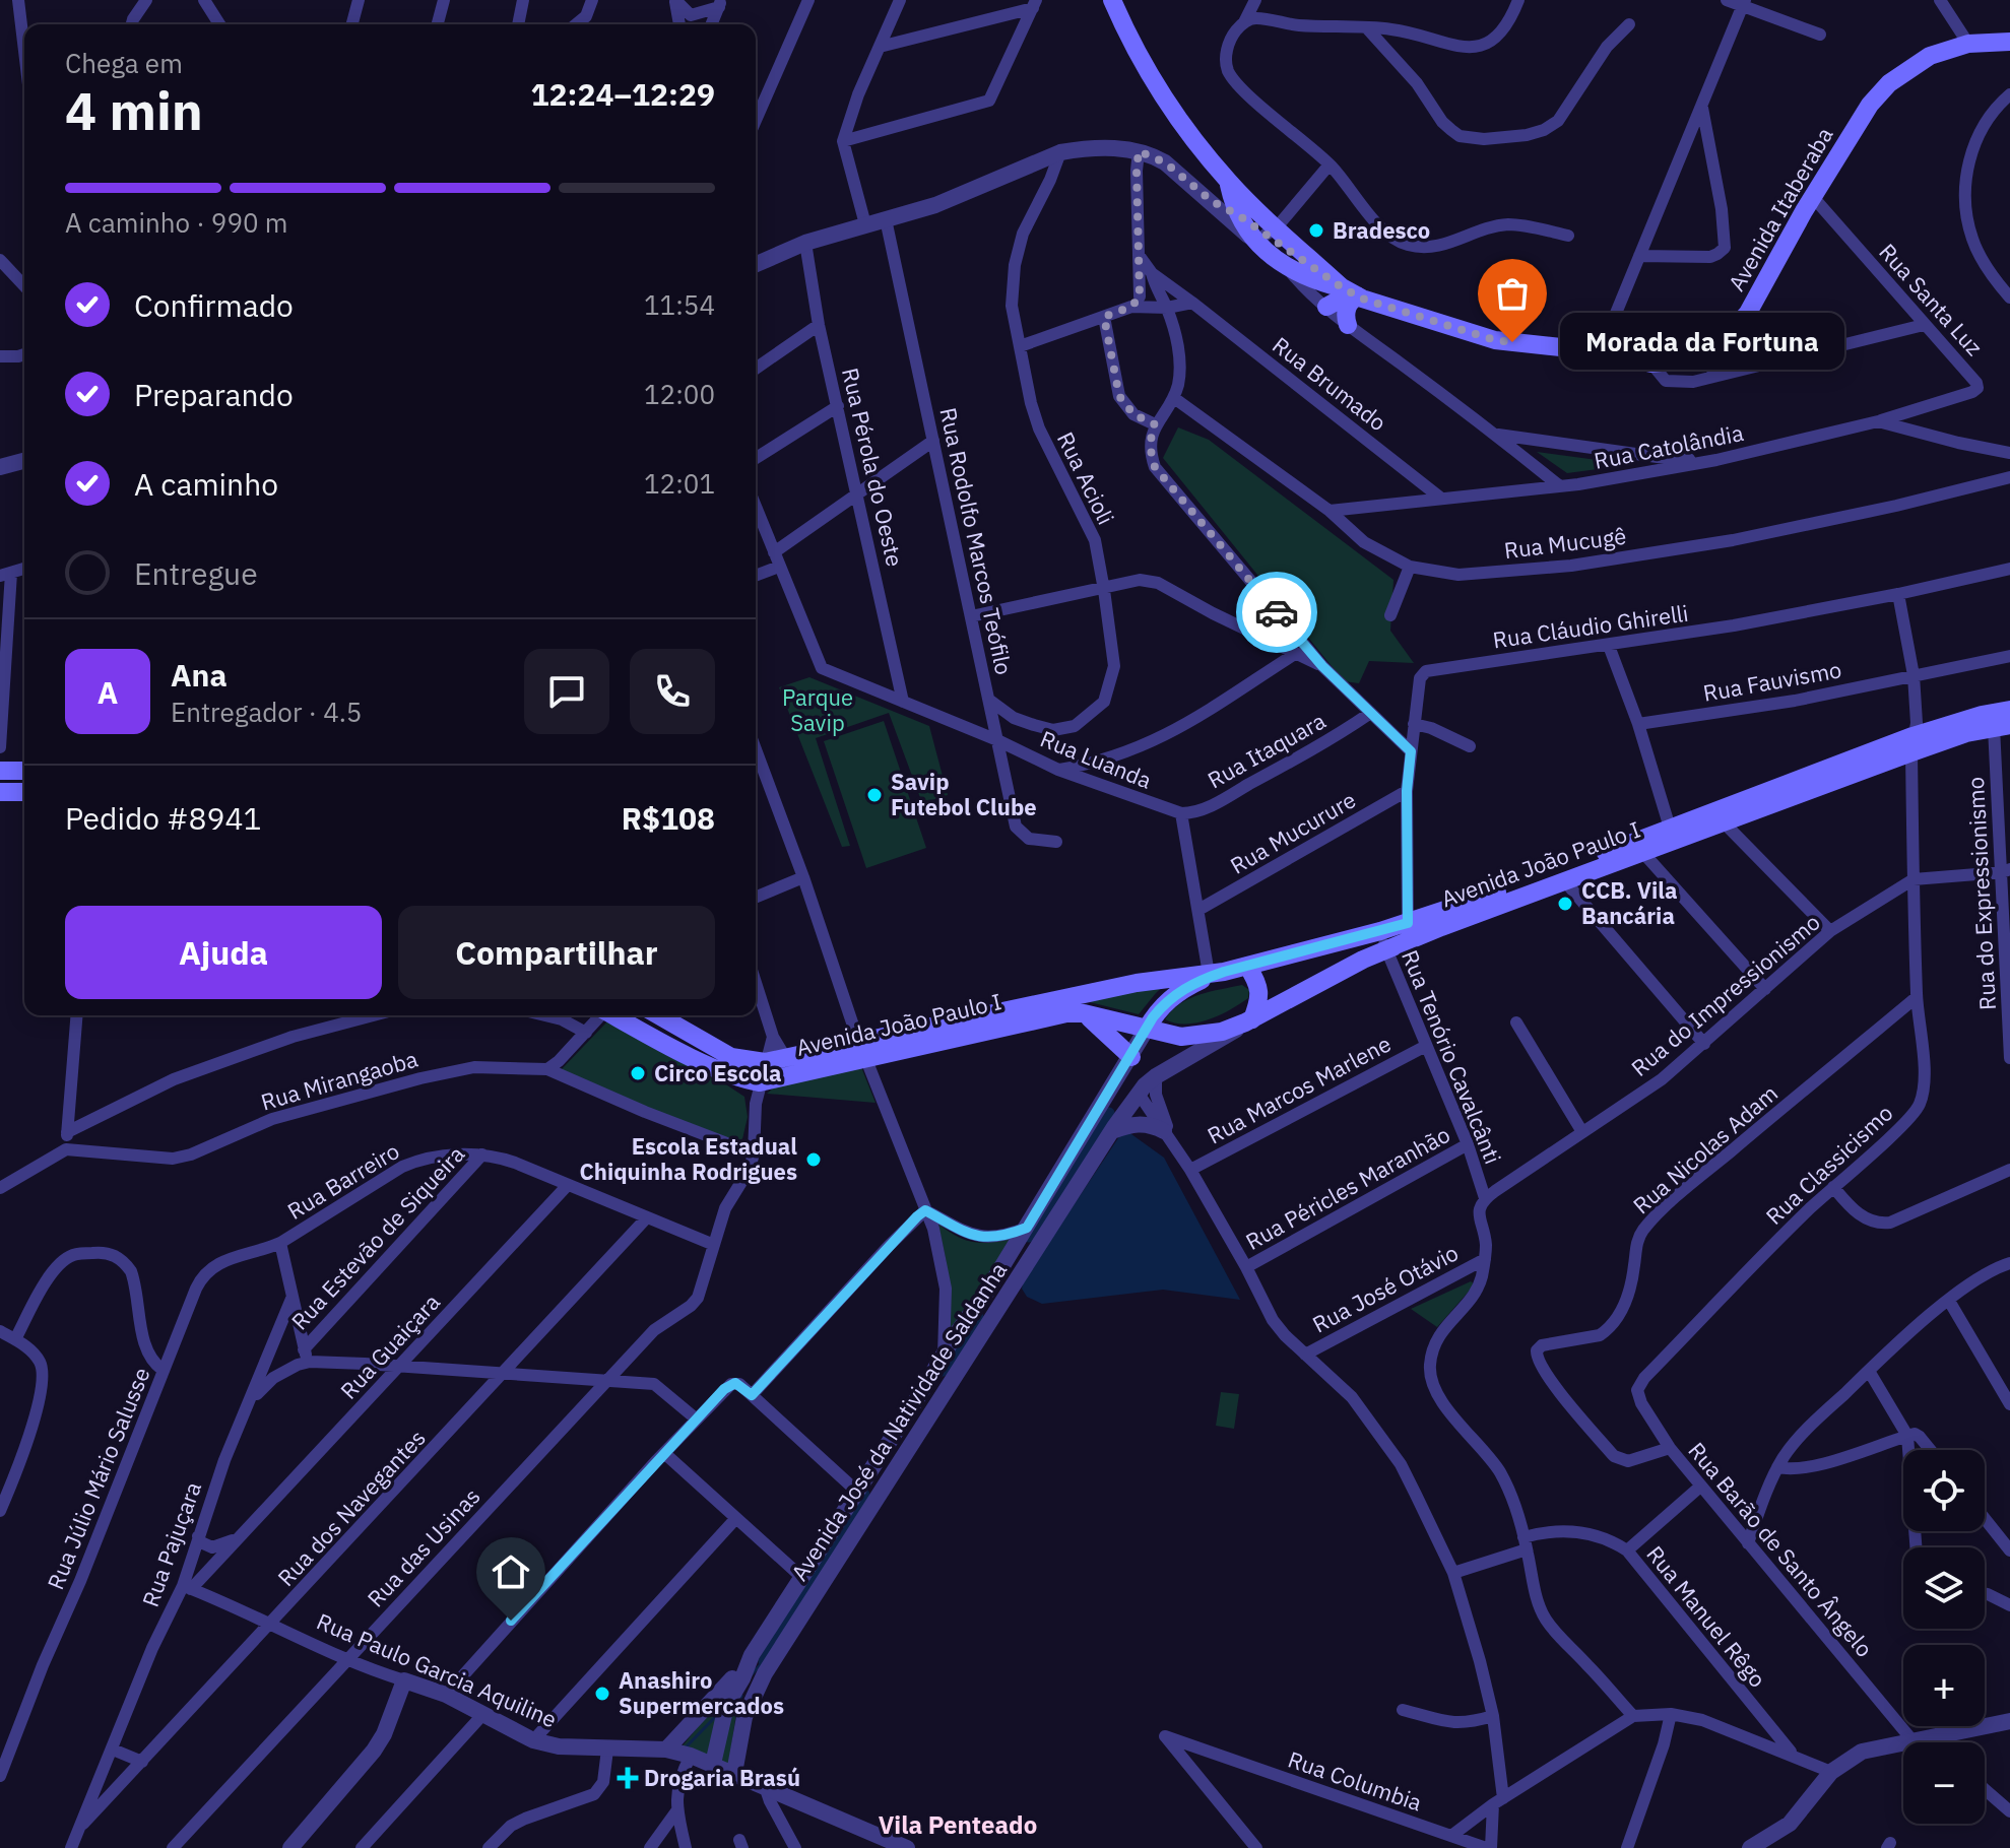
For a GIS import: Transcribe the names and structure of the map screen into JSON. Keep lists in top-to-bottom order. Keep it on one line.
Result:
{"streets":{"main road":["Avenida Itaberaba","Avenida João Paulo I"],"street":["Rua Santa Luz","Rua Brumado","Rua Catolândia","Rua Pérola do Oeste","Rua Acioli","Rua Rodolfo Marcos Teófilo","Rua Mucugê","Rua Cláudio Ghirelli","Rua Fauvismo","Rua Itaquara","Rua Luanda","Rua Mucurure","Rua do Expressionismo","Rua do Impressionismo","Rua Tenório Cavalcânti","Rua Mirangaoba","Rua Marcos Marlene","Rua Nicolas Adam","Rua Classicismo","Rua Barreiro","Rua Péricles Maranhão","Rua Estevão de Siqueira","Rua José Otávio","Rua Guaiçara","Avenida José da Natividade Saldanha","Rua Júlio Mário Salusse","Rua dos Navegantes","Rua Pajuçara","Rua das Usinas","Rua Barão de Santo Ângelo","Rua Manuel Rêgo","Rua Paulo Garcia Aquiline","Rua Columbia"]},"crossings":[["Avenida Itaberaba","Rua Santa Luz"],["Rua Santa Luz","Rua Catolândia"],["Rua Brumado","Rua Catolândia"],["Rua Catolândia","Rua Mucugê"],["Rua Pérola do Oeste","Rua Luanda"],["Rua Acioli","Rua Rodolfo Marcos Teófilo"],["Rua Rodolfo Marcos Teófilo","Rua Luanda"],["Rua Cláudio Ghirelli","Rua Mucurure"],["Rua Cláudio Ghirelli","Avenida João Paulo I"],["Rua Cláudio Ghirelli","Rua Classicismo"],["Rua Fauvismo","Rua Classicismo"],["Rua Itaquara","Rua Luanda"],["Avenida João Paulo I","Rua do Expressionismo"],["Avenida João Paulo I","Rua Tenório Cavalcânti"],["Avenida João Paulo I","Rua Classicismo"],["Avenida João Paulo I","Avenida José da Natividade Saldanha"],["Rua do Impressionismo","Rua Tenório Cavalcânti"],["Rua do Impressionismo","Rua Classicismo"],["Rua Tenório Cavalcânti","Rua Marcos Marlene"],["Rua Tenório Cavalcânti","Rua Péricles Maranhão"],["Rua Tenório Cavalcânti","Rua José Otávio"],["Rua Nicolas Adam","Rua Classicismo"],["Rua Nicolas Adam","Rua Barão de Santo Ângelo"],["Rua Classicismo","Rua Barão de Santo Ângelo"],["Rua Barreiro","Rua Estevão de Siqueira"],["Rua Barreiro","Rua Guaiçara"],["Rua Barreiro","Rua Júlio Mário Salusse"],["Rua Barreiro","Rua dos Navegantes"],["Rua Barreiro","Rua Pajuçara"],["Rua Barreiro","Rua das Usinas"],["Rua Guaiçara","Rua Pajuçara"],["Rua Guaiçara","Rua Paulo Garcia Aquiline"],["Avenida José da Natividade Saldanha","Rua Paulo Garcia Aquiline"],["Rua dos Navegantes","Rua Pajuçara"],["Rua dos Navegantes","Rua Paulo Garcia Aquiline"],["Rua Pajuçara","Rua Paulo Garcia Aquiline"],["Rua das Usinas","Rua Paulo Garcia Aquiline"]],"districts":["Vila Penteado"],"parks":["Parque Savip"],"places":{"other":["Bradesco","Morada da Fortuna","Savip Futebol Clube","CCB. Vila Bancária","Circo Escola","Escola Estadual Chiquinha Rodrigues","Anashiro Supermercados"],"health":["Drogaria Brasú"]},"page":{"heading":["4 min","Chega em","12:24–12:29"],"panel":["Ana","Entregador · 4.5","Pedido #8941","R$108"],"bar":"A caminho · 990 m","list":[["Confirmado","11:54"],["Preparando","12:00"],["A caminho","12:01"],"Entregue"],"bubble":"Morada da Fortuna","round":"A","buttons":["Ajuda","Compartilhar"],"map_buttons":["+","−"]}}
